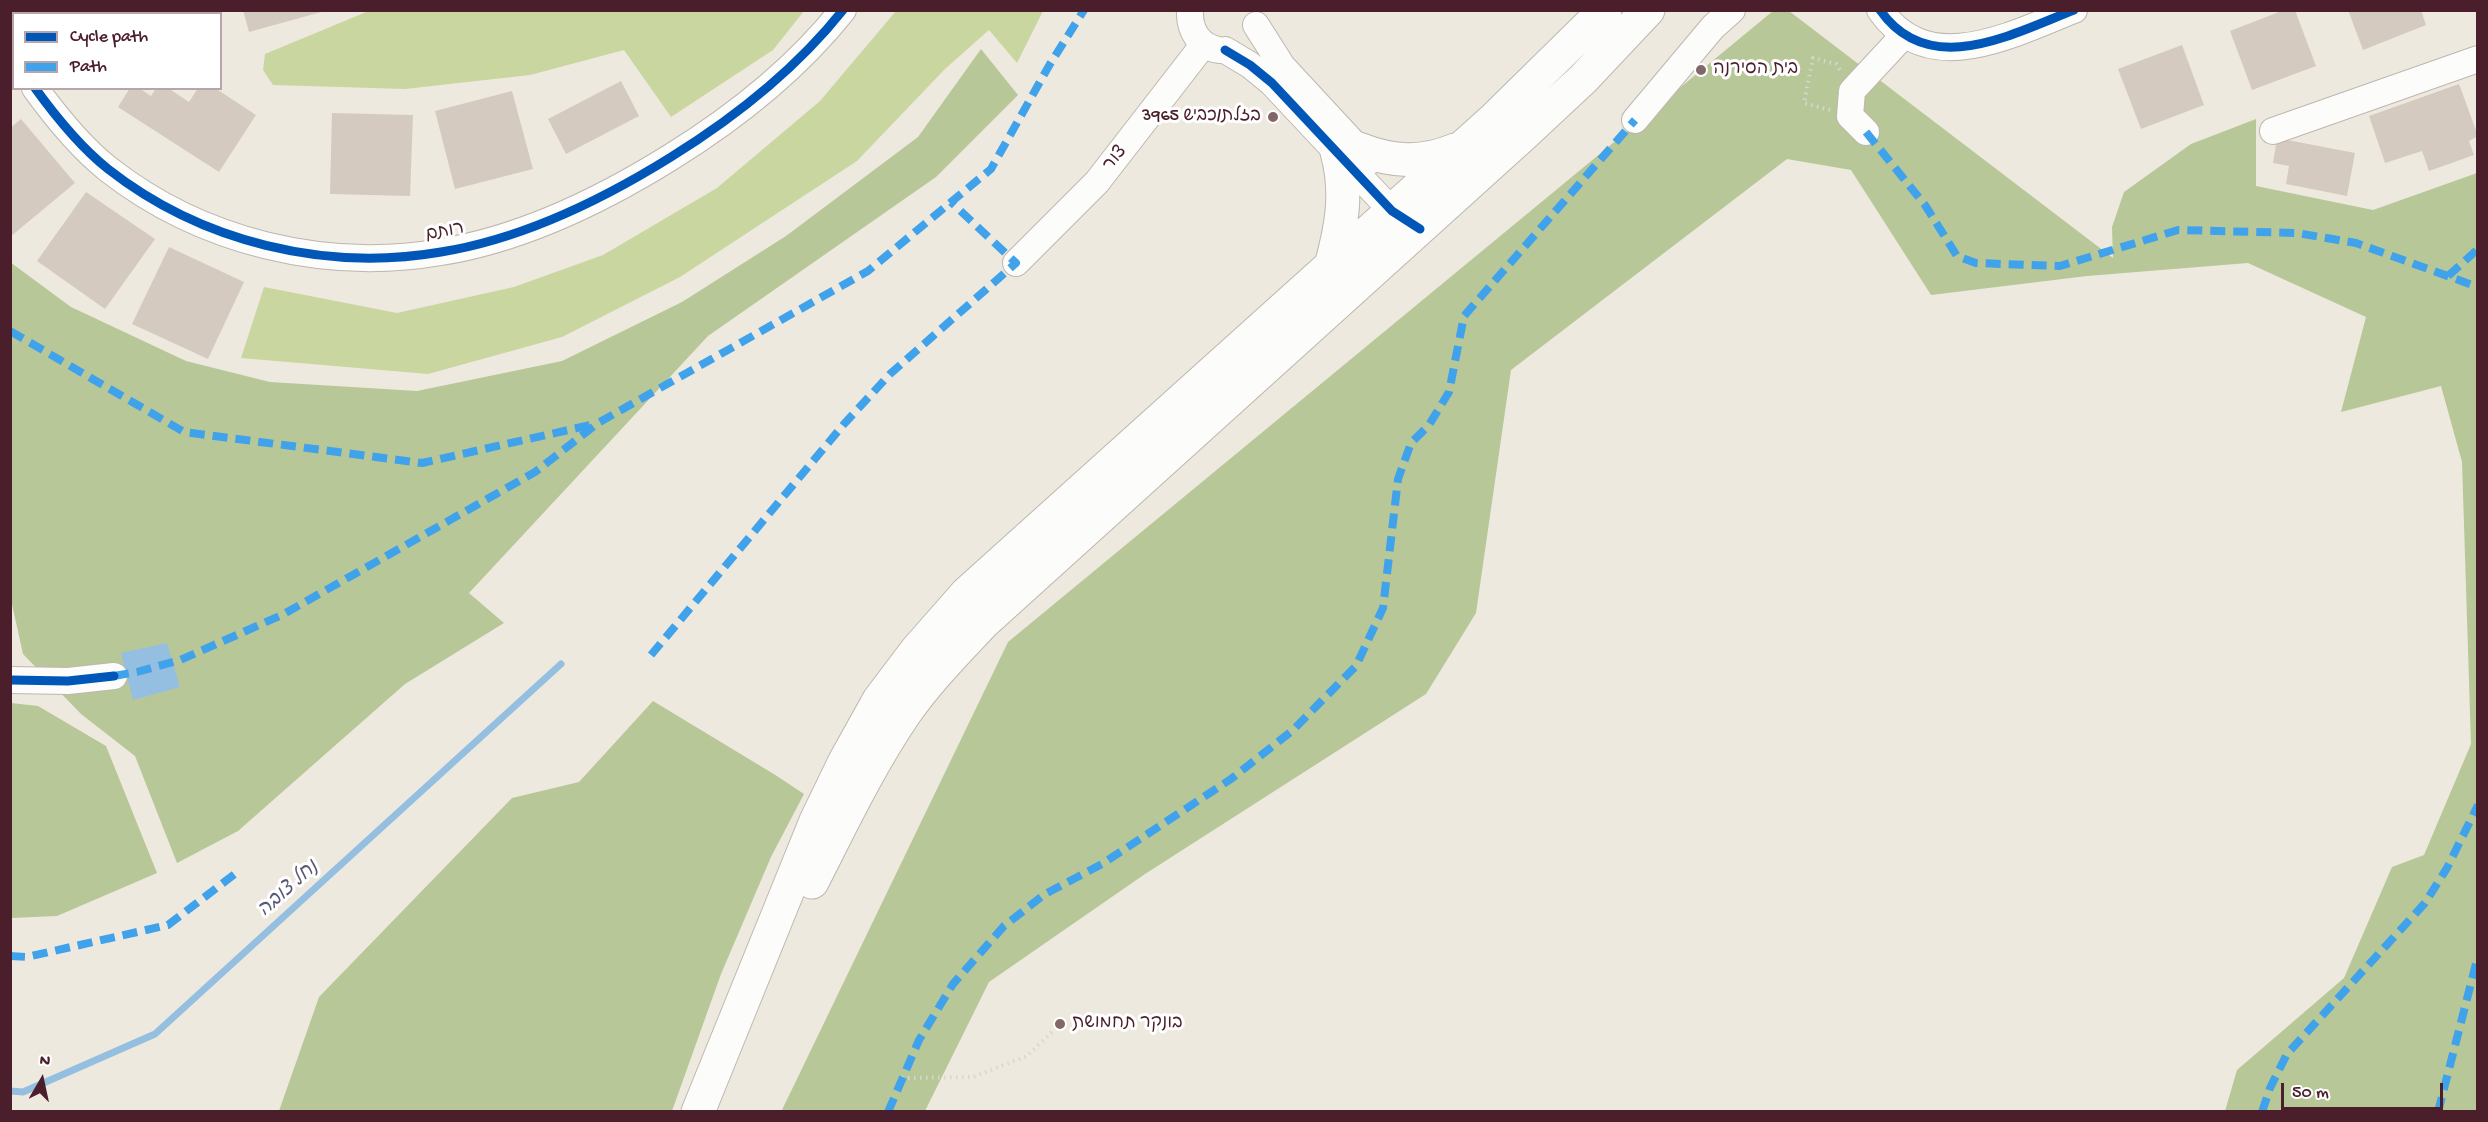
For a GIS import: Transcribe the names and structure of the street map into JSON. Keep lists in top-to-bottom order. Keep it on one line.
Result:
{"streets":{"street":["צור","רותם"]},"water":["נחל צובה"],"places":["בית הסירנה","בזלת/כביש 3965","בונקר תחמושת"],"legend":["Cycle path","Path"],"scale_bar":"50 m","north":"top"}
